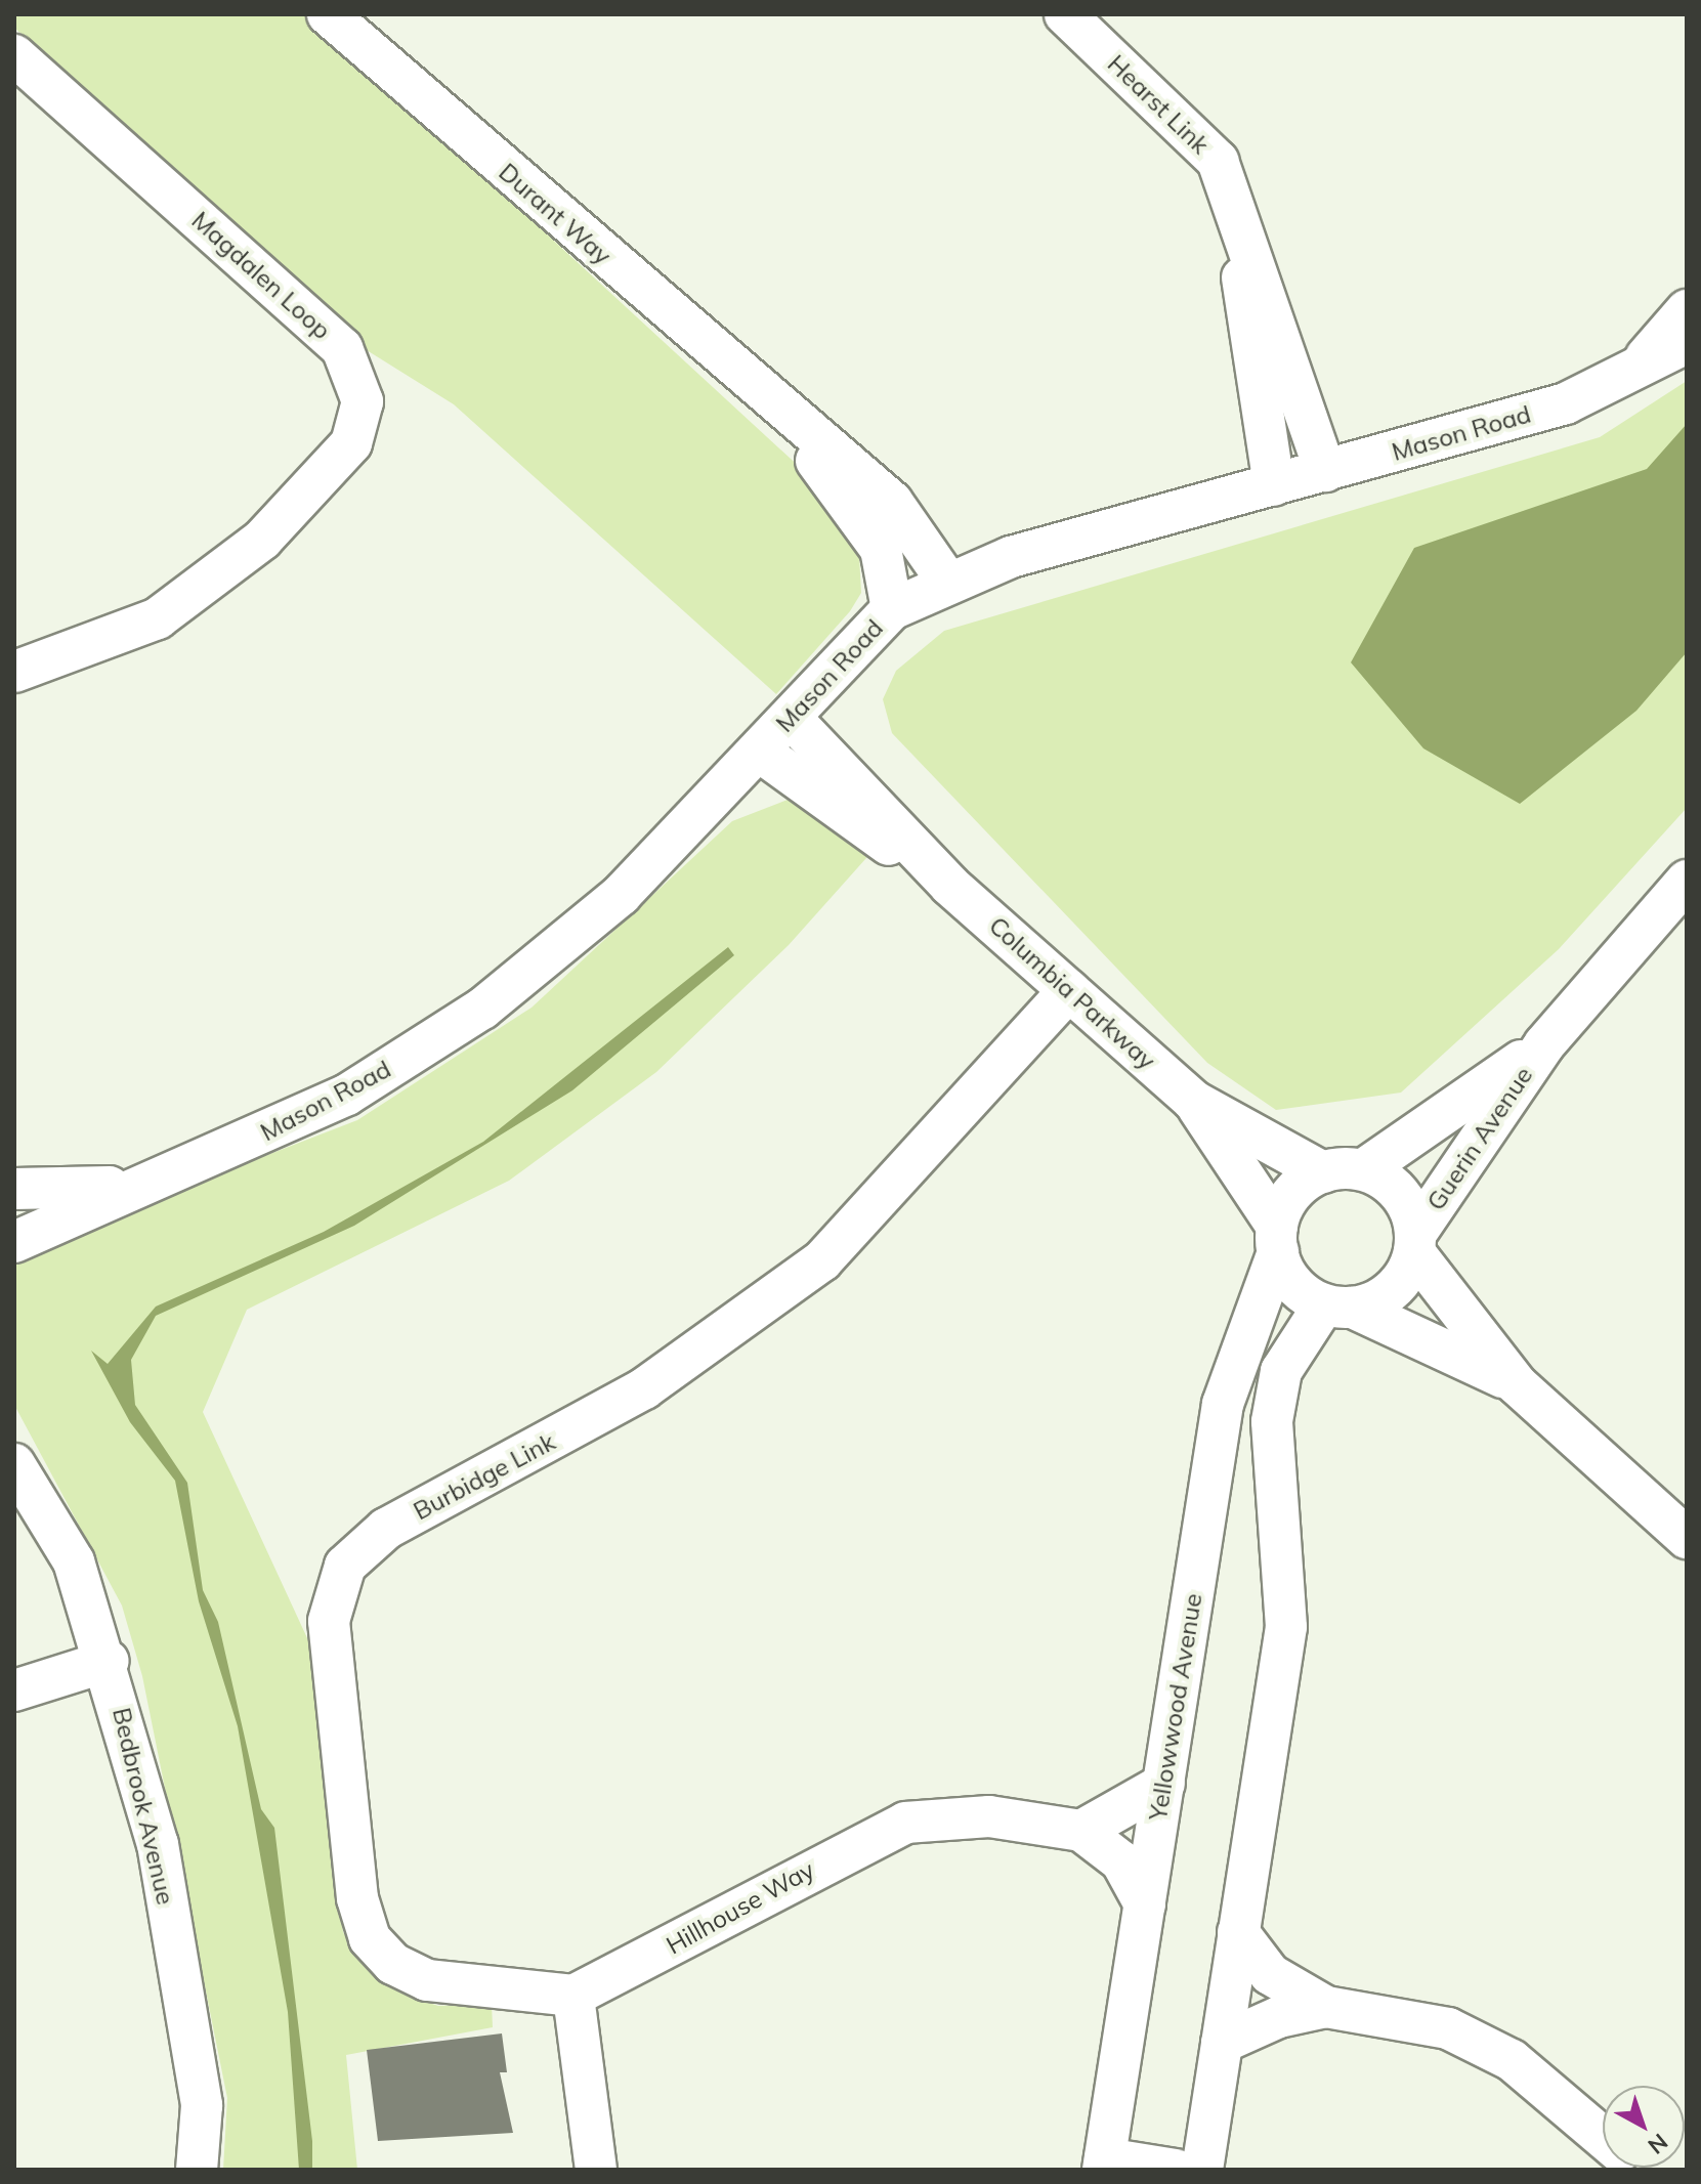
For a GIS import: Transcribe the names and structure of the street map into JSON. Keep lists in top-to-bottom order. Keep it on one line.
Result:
{"streets":{"street":["Hearst Link","Durant Way","Magdalen Loop","Mason Road","Columbia Parkway","Guerin Avenue","Burbidge Link","Yellowwood Avenue","Bedbrook Avenue","Hillhouse Way"]},"crossings":[["Hearst Link","Mason Road"],["Durant Way","Mason Road"],["Mason Road","Columbia Parkway"],["Columbia Parkway","Guerin Avenue"],["Columbia Parkway","Burbidge Link"],["Columbia Parkway","Yellowwood Avenue"],["Guerin Avenue","Yellowwood Avenue"],["Burbidge Link","Hillhouse Way"],["Yellowwood Avenue","Hillhouse Way"]],"north":"bottom right"}
